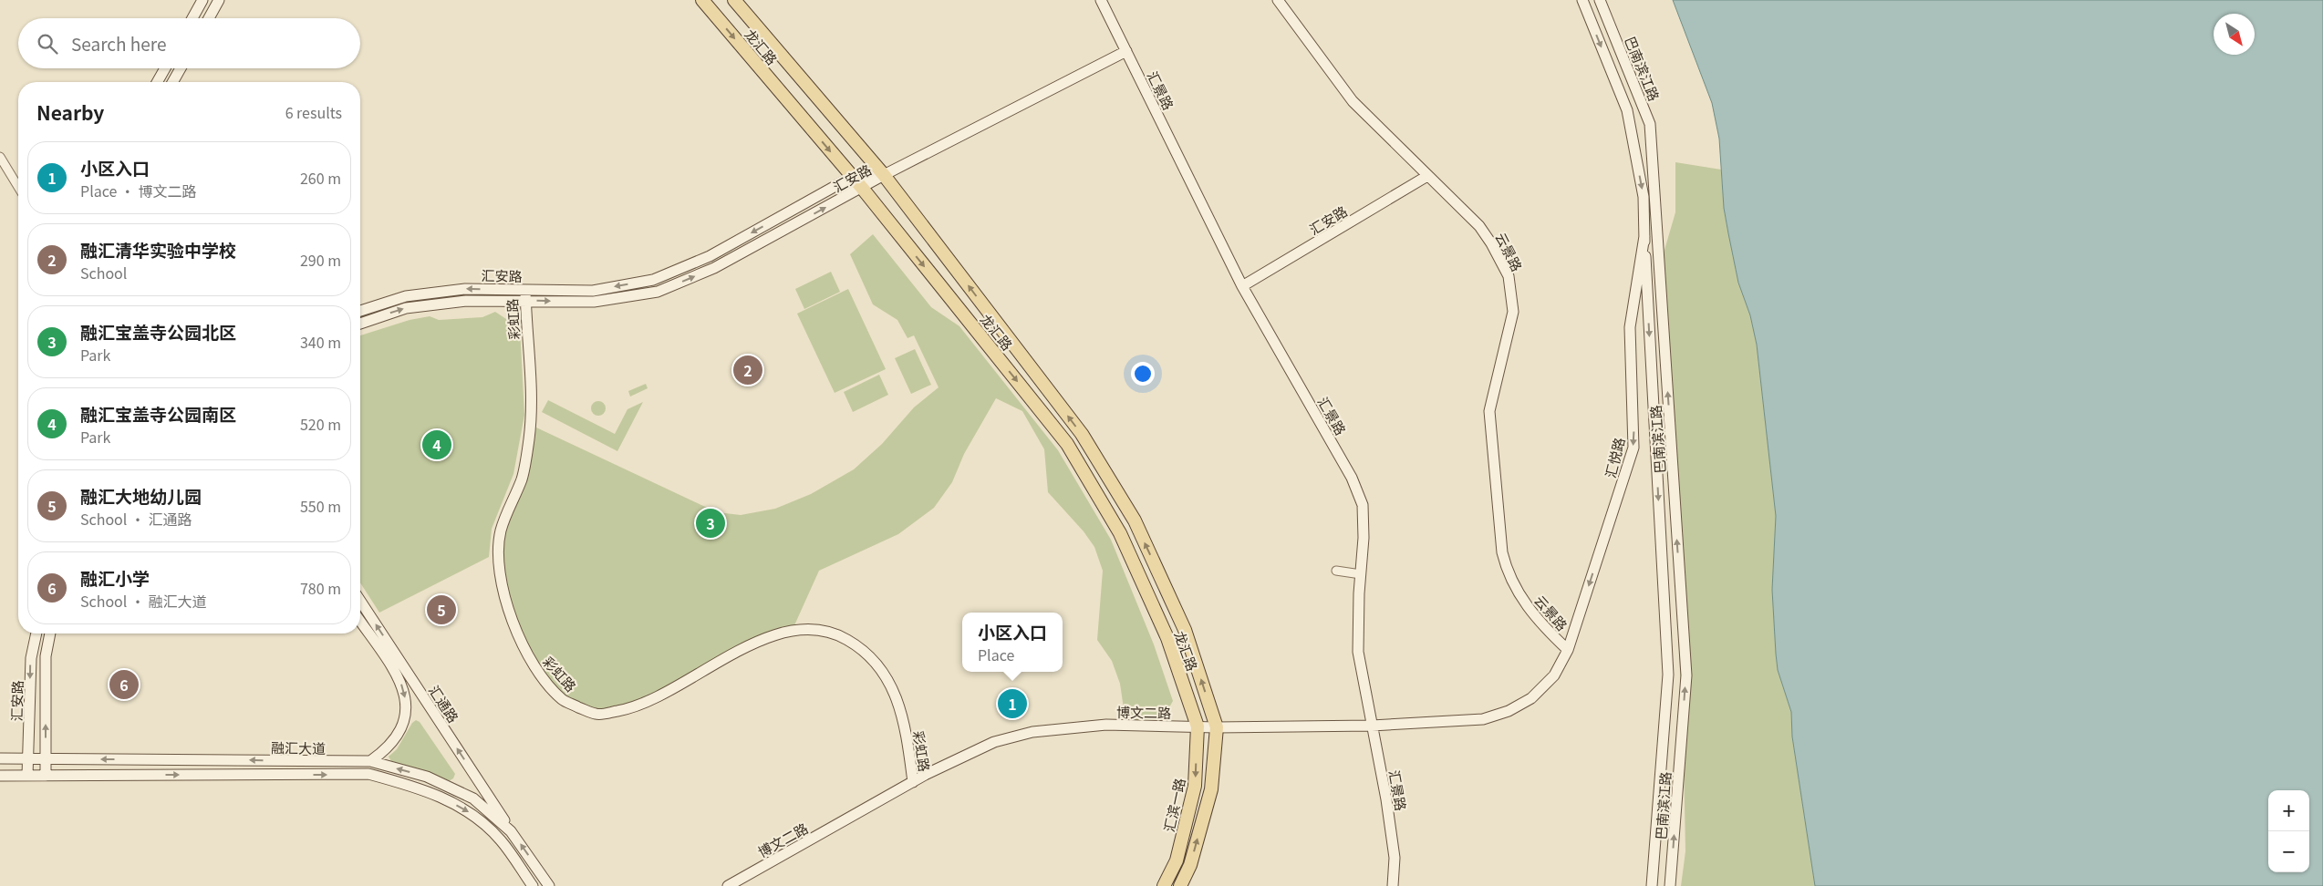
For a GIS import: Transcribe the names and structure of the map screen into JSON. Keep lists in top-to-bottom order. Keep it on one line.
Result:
{"streets":{"main road":["龙汇路","汇滨一路"],"street":["巴南滨江路","汇景路","汇安路","云景路","彩虹路","汇悦路","汇通路","博文二路","融汇大道"]},"crossings":[["龙汇路","汇安路"],["龙汇路","博文二路"],["龙汇路","汇滨一路"],["巴南滨江路","汇悦路"],["汇景路","汇安路"],["汇景路","博文二路"],["汇安路","云景路"],["汇安路","彩虹路"],["汇安路","融汇大道"],["云景路","汇悦路"],["云景路","博文二路"],["彩虹路","博文二路"],["汇悦路","博文二路"],["汇通路","融汇大道"],["博文二路","汇滨一路"]],"one_way":["汇悦路","汇通路"],"north":"bottom right","page":{"search":"Search here","heading":["Nearby","6 results"],"list":[{"mark":"1","name":"小区入口","note":"Place · 博文二路","value":"260 m"},{"mark":"2","name":"融汇清华实验中学校","note":"School","value":"290 m"},{"mark":"3","name":"融汇宝盖寺公园北区","note":"Park","value":"340 m"},{"mark":"4","name":"融汇宝盖寺公园南区","note":"Park","value":"520 m"},{"mark":"5","name":"融汇大地幼儿园","note":"School · 汇通路","value":"550 m"},{"mark":"6","name":"融汇小学","note":"School · 融汇大道","value":"780 m"}],"pins":["2","4","3","5","6","1"],"popup":["小区入口","Place"],"map_buttons":["+","−"]}}
